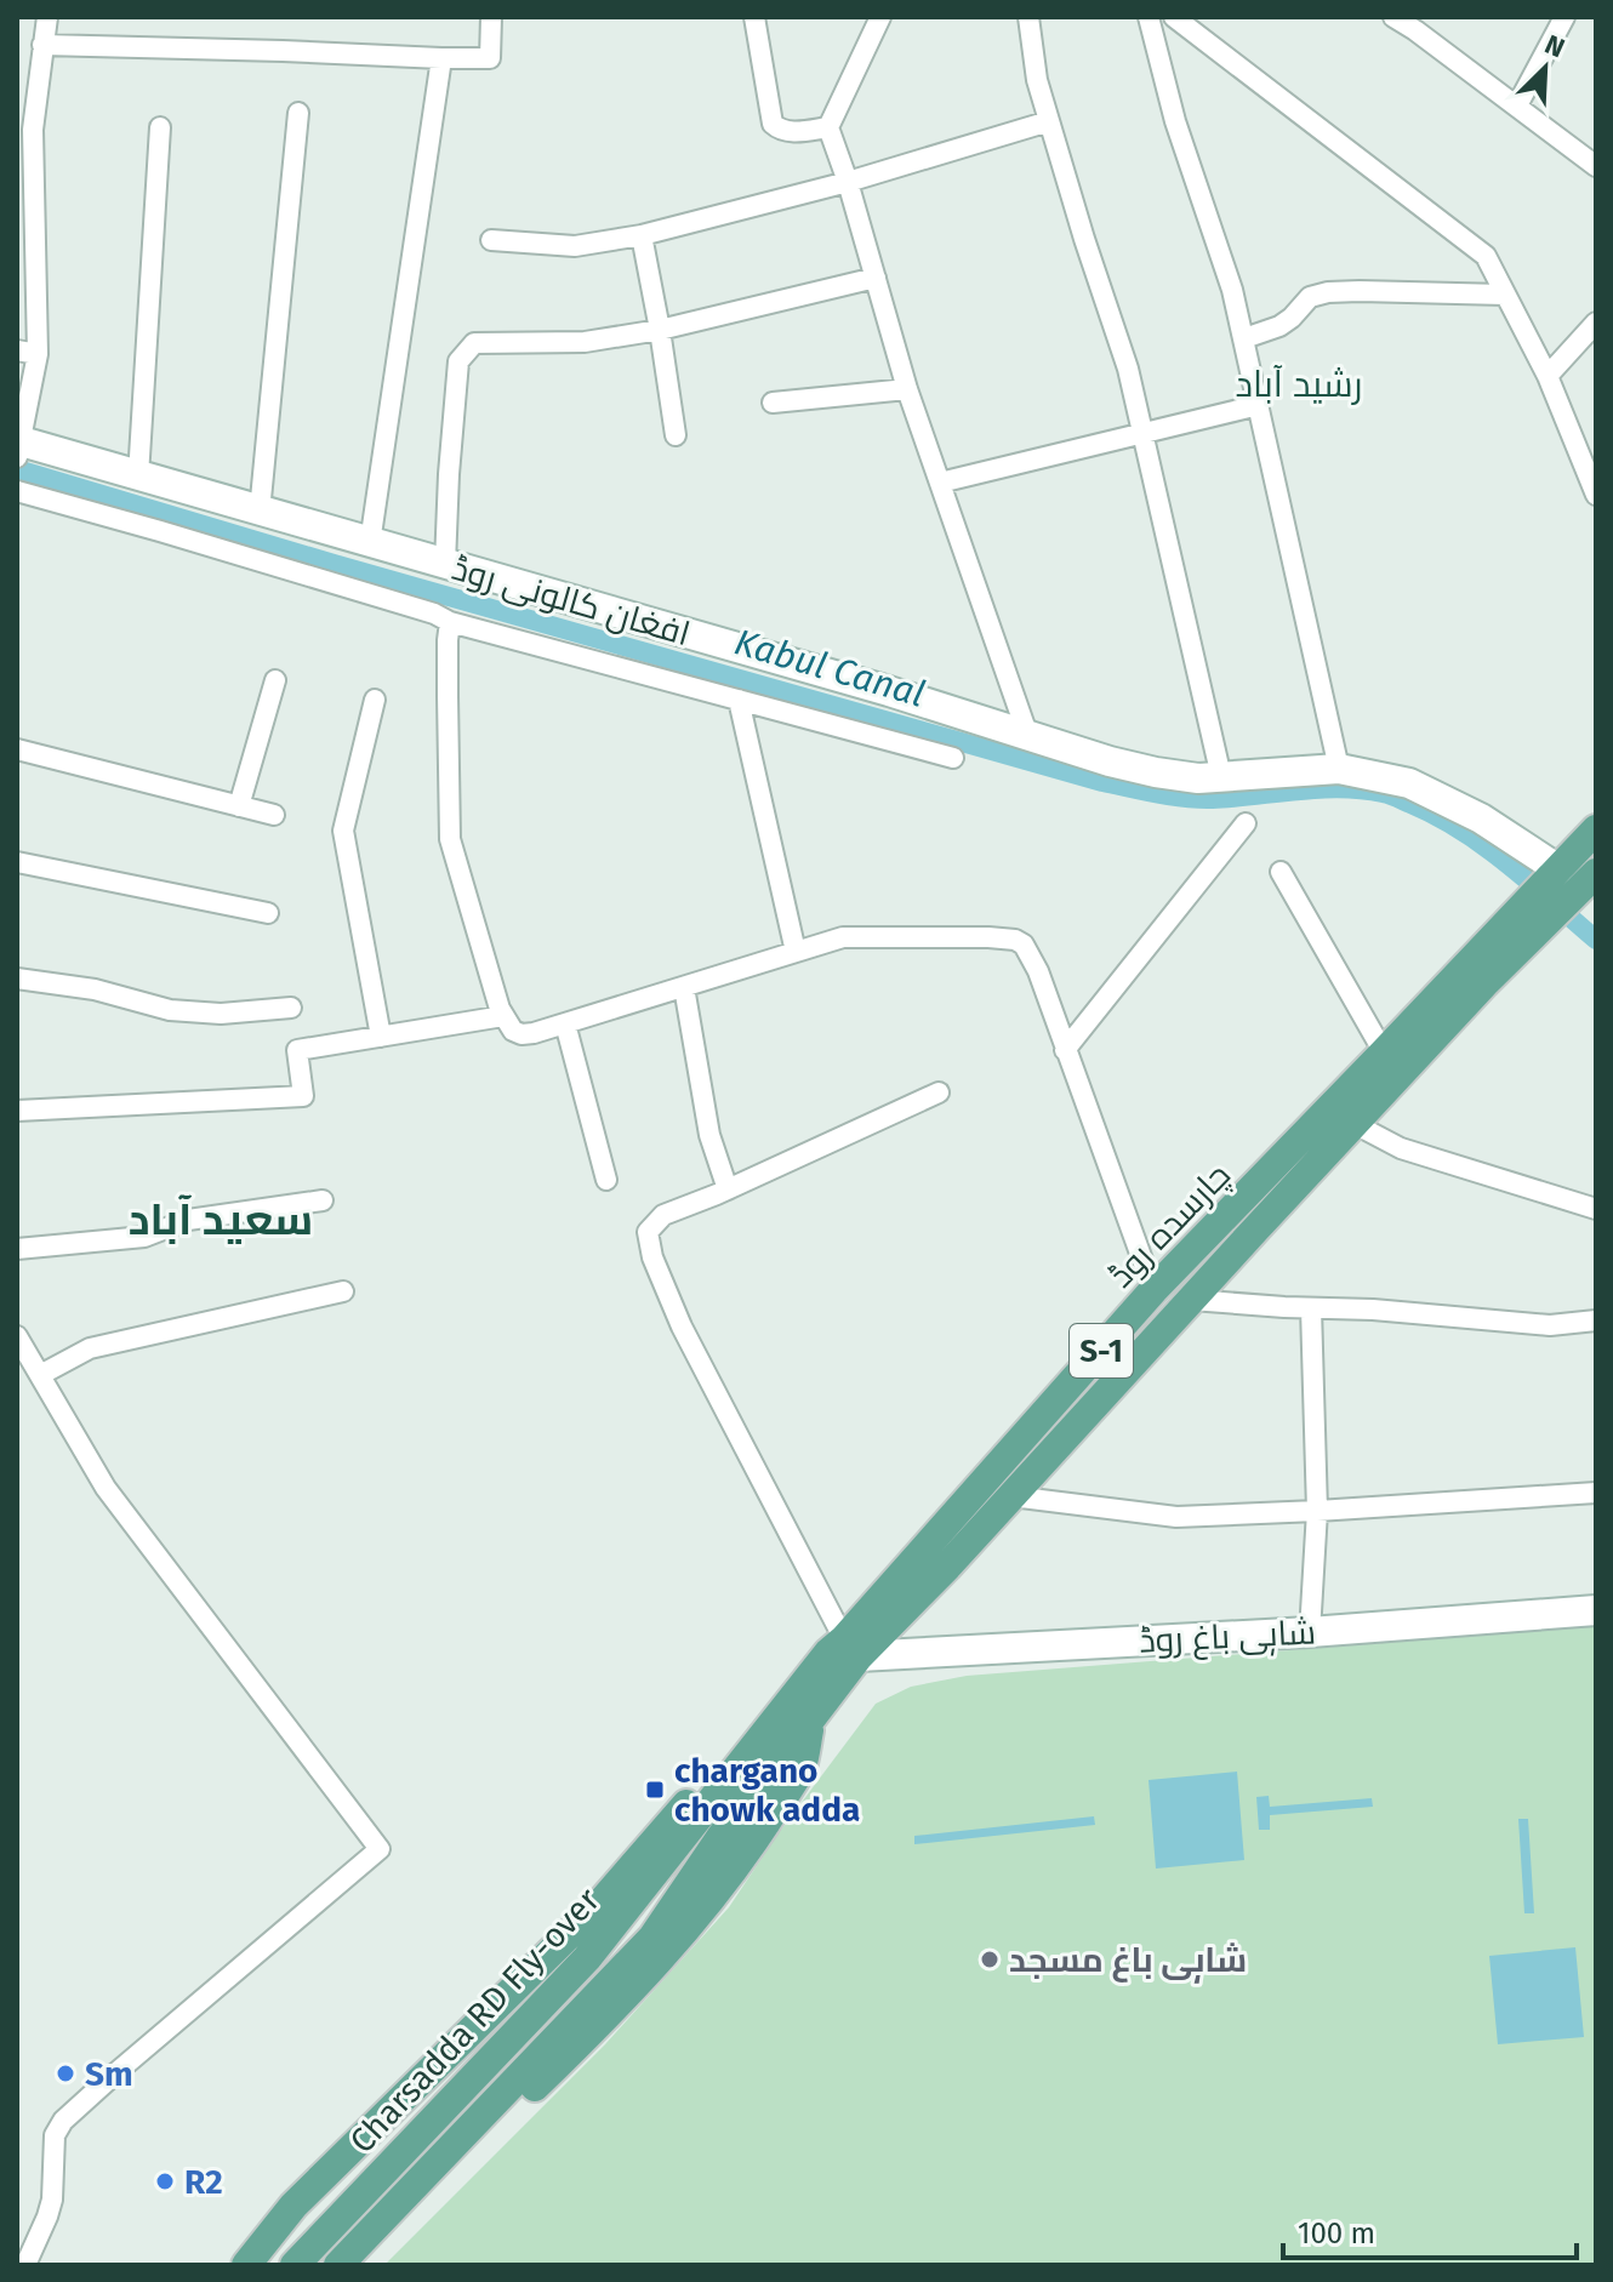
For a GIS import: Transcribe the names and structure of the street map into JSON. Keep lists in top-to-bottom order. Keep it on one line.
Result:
{"streets":{"main road":["افغان کالونی روڈ","چارسدہ روڈ","S-1","شاہی باغ روڈ","Charsadda RD Fly-over"]},"crossings":[["افغان کالونی روڈ","چارسدہ روڈ"],["چارسدہ روڈ","شاہی باغ روڈ"],["چارسدہ روڈ","Charsadda RD Fly-over"]],"districts":["رشید آباد","سعید آباد"],"water":["Kabul Canal"],"places":{"transit":["chargano chowk adda"],"other":["شاہی باغ مسجد","Sm","R2"]},"scale_bar":"100 m","north":"top right"}
